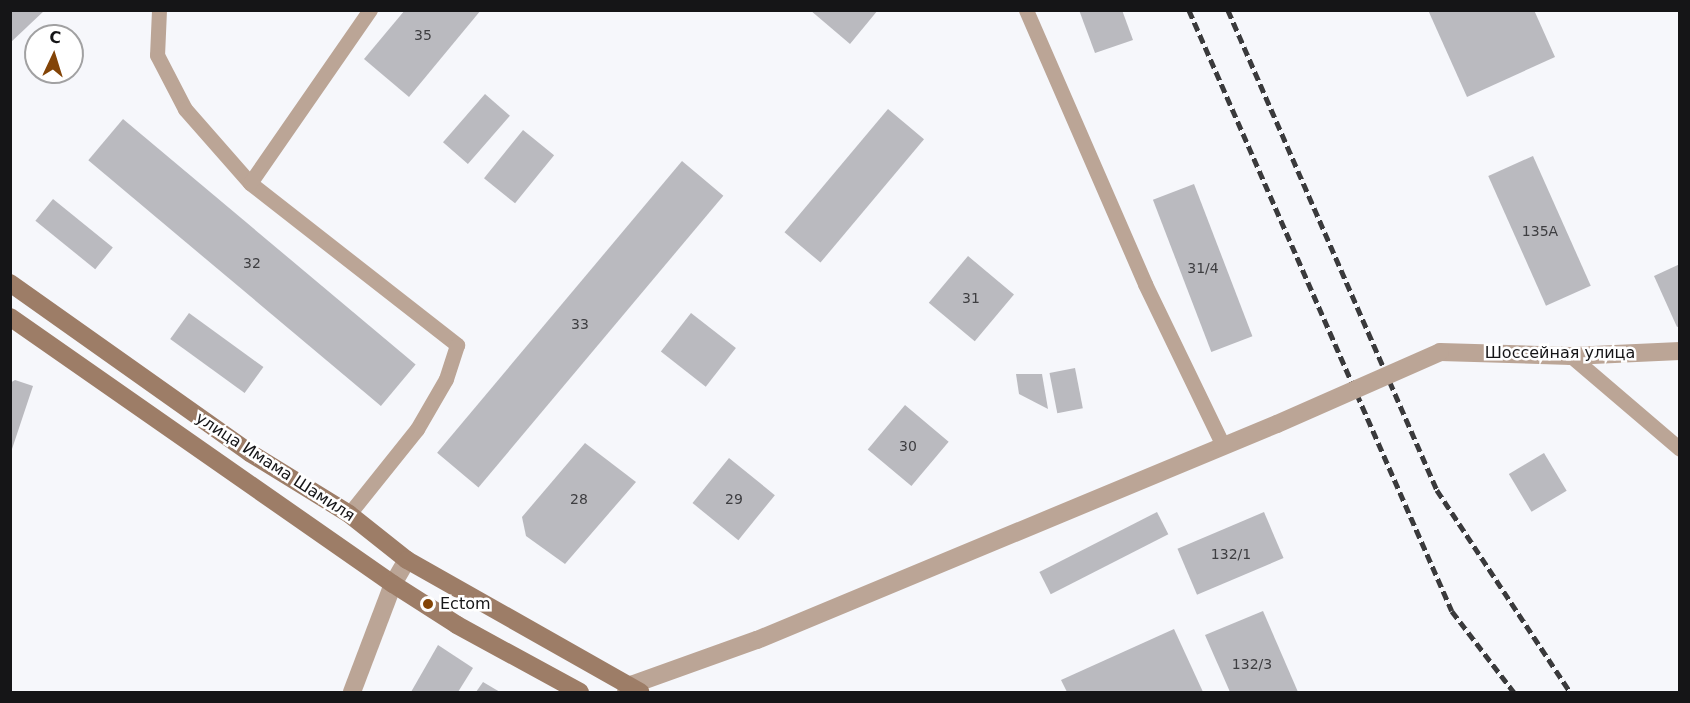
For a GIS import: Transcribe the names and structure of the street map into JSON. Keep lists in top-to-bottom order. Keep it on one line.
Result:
{"streets":{"main road":["улица Имама Шамиля"],"street":["Шоссейная улица"]},"places":["Ectom"],"house_numbers":["35","135А","32","31/4","31","33","30","28","29","132/1","132/3"],"north":"top"}
